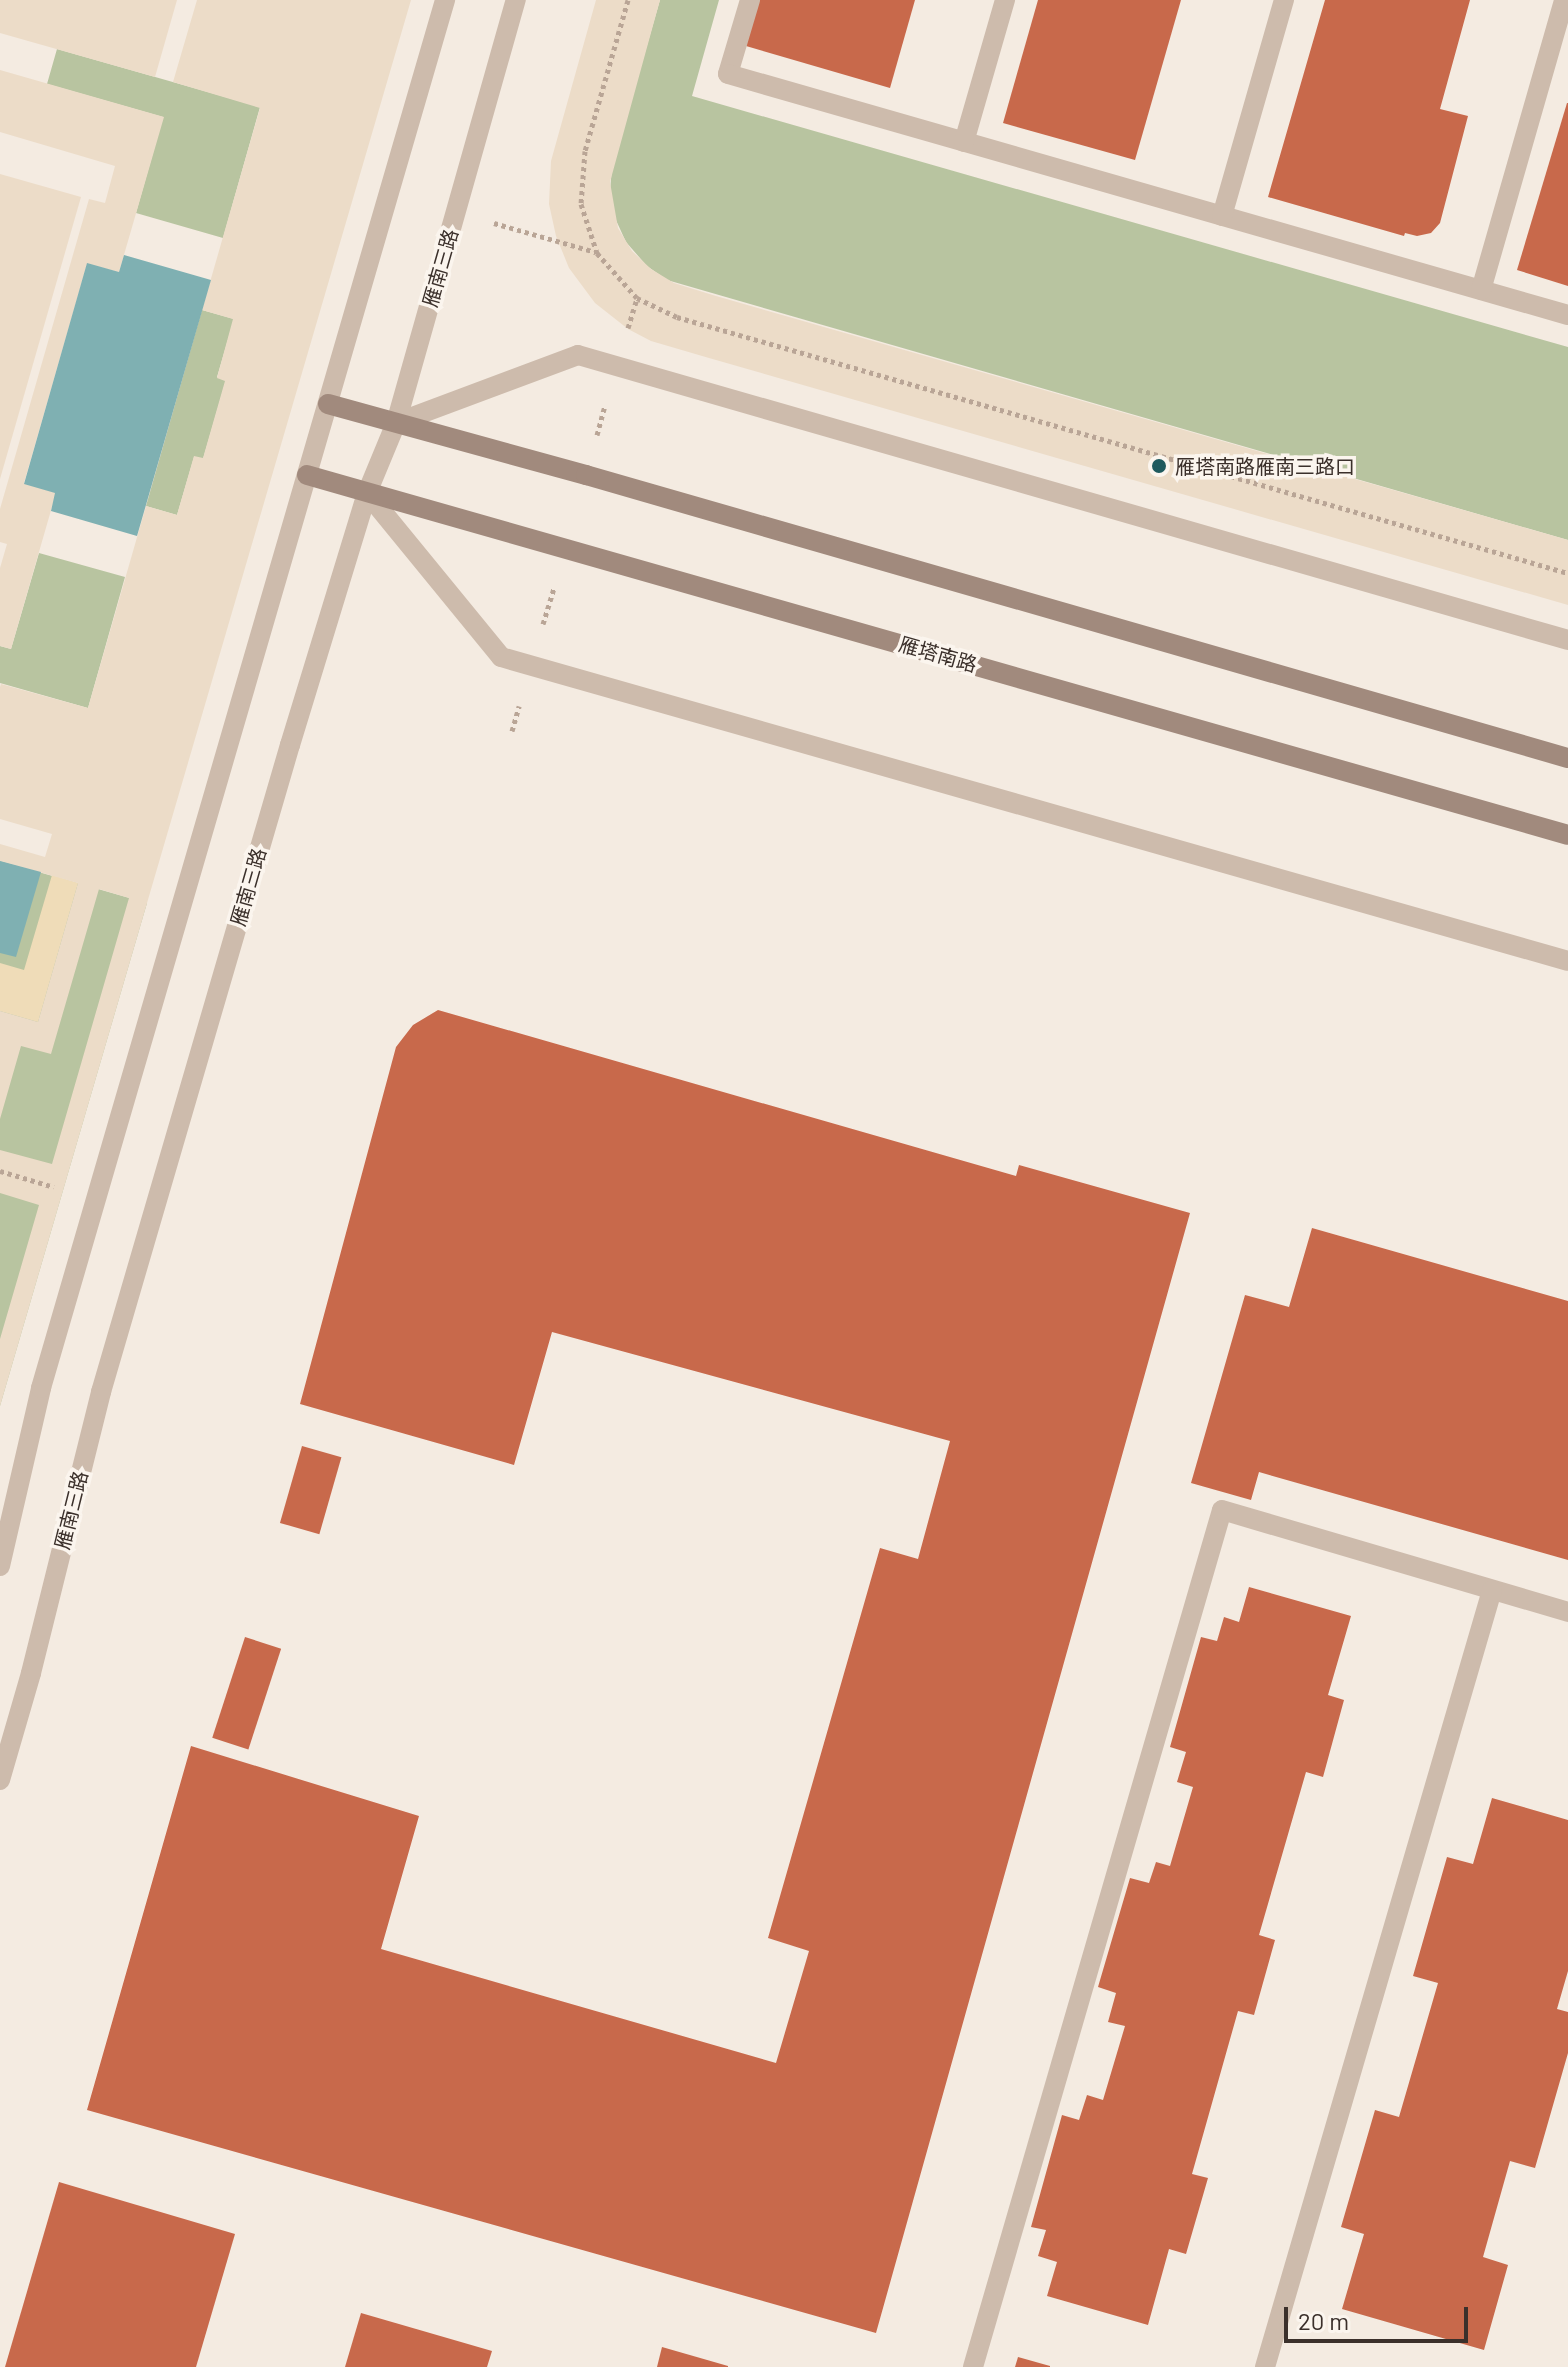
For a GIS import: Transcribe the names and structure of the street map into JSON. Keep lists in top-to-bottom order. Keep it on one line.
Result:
{"streets":{"main road":["雁塔南路"],"street":["雁南三路"]},"crossings":[["雁南三路","雁塔南路"]],"places":["雁塔南路雁南三路口"],"scale_bar":"20 m"}
